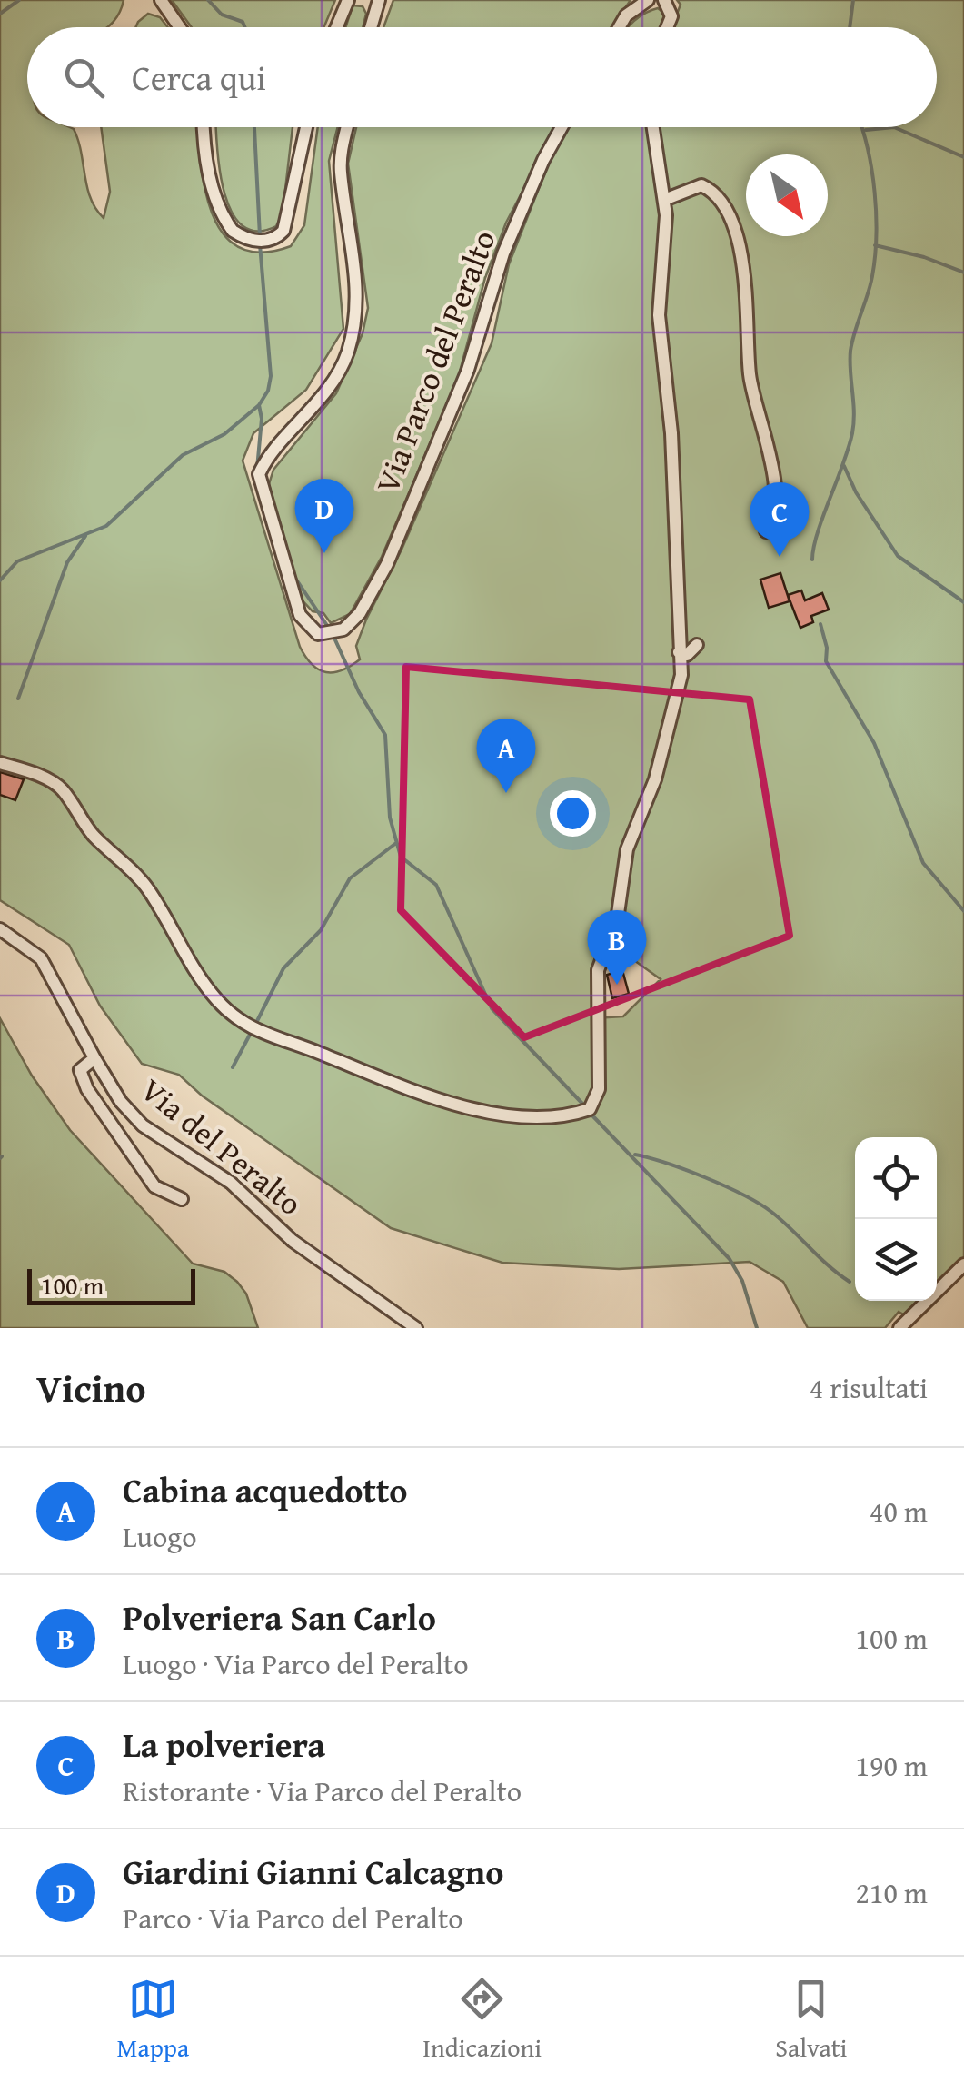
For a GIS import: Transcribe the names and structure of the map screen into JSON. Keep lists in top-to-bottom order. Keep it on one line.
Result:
{"streets":{"street":["Via Parco del Peralto","Via del Peralto"]},"scale_bar":"100 m","north":"bottom right","page":{"search":"Cerca qui","pins":["D","C","A","B"],"scale":"100 m","heading":["Vicino","4 risultati"],"list":[{"mark":"A","name":"Cabina acquedotto","note":"Luogo","value":"40 m"},{"mark":"B","name":"Polveriera San Carlo","note":"Luogo · Via Parco del Peralto","value":"100 m"},{"mark":"C","name":"La polveriera","note":"Ristorante · Via Parco del Peralto","value":"190 m"},{"mark":"D","name":"Giardini Gianni Calcagno","note":"Parco · Via Parco del Peralto","value":"210 m"}],"nav":["Mappa","Indicazioni","Salvati"]}}
